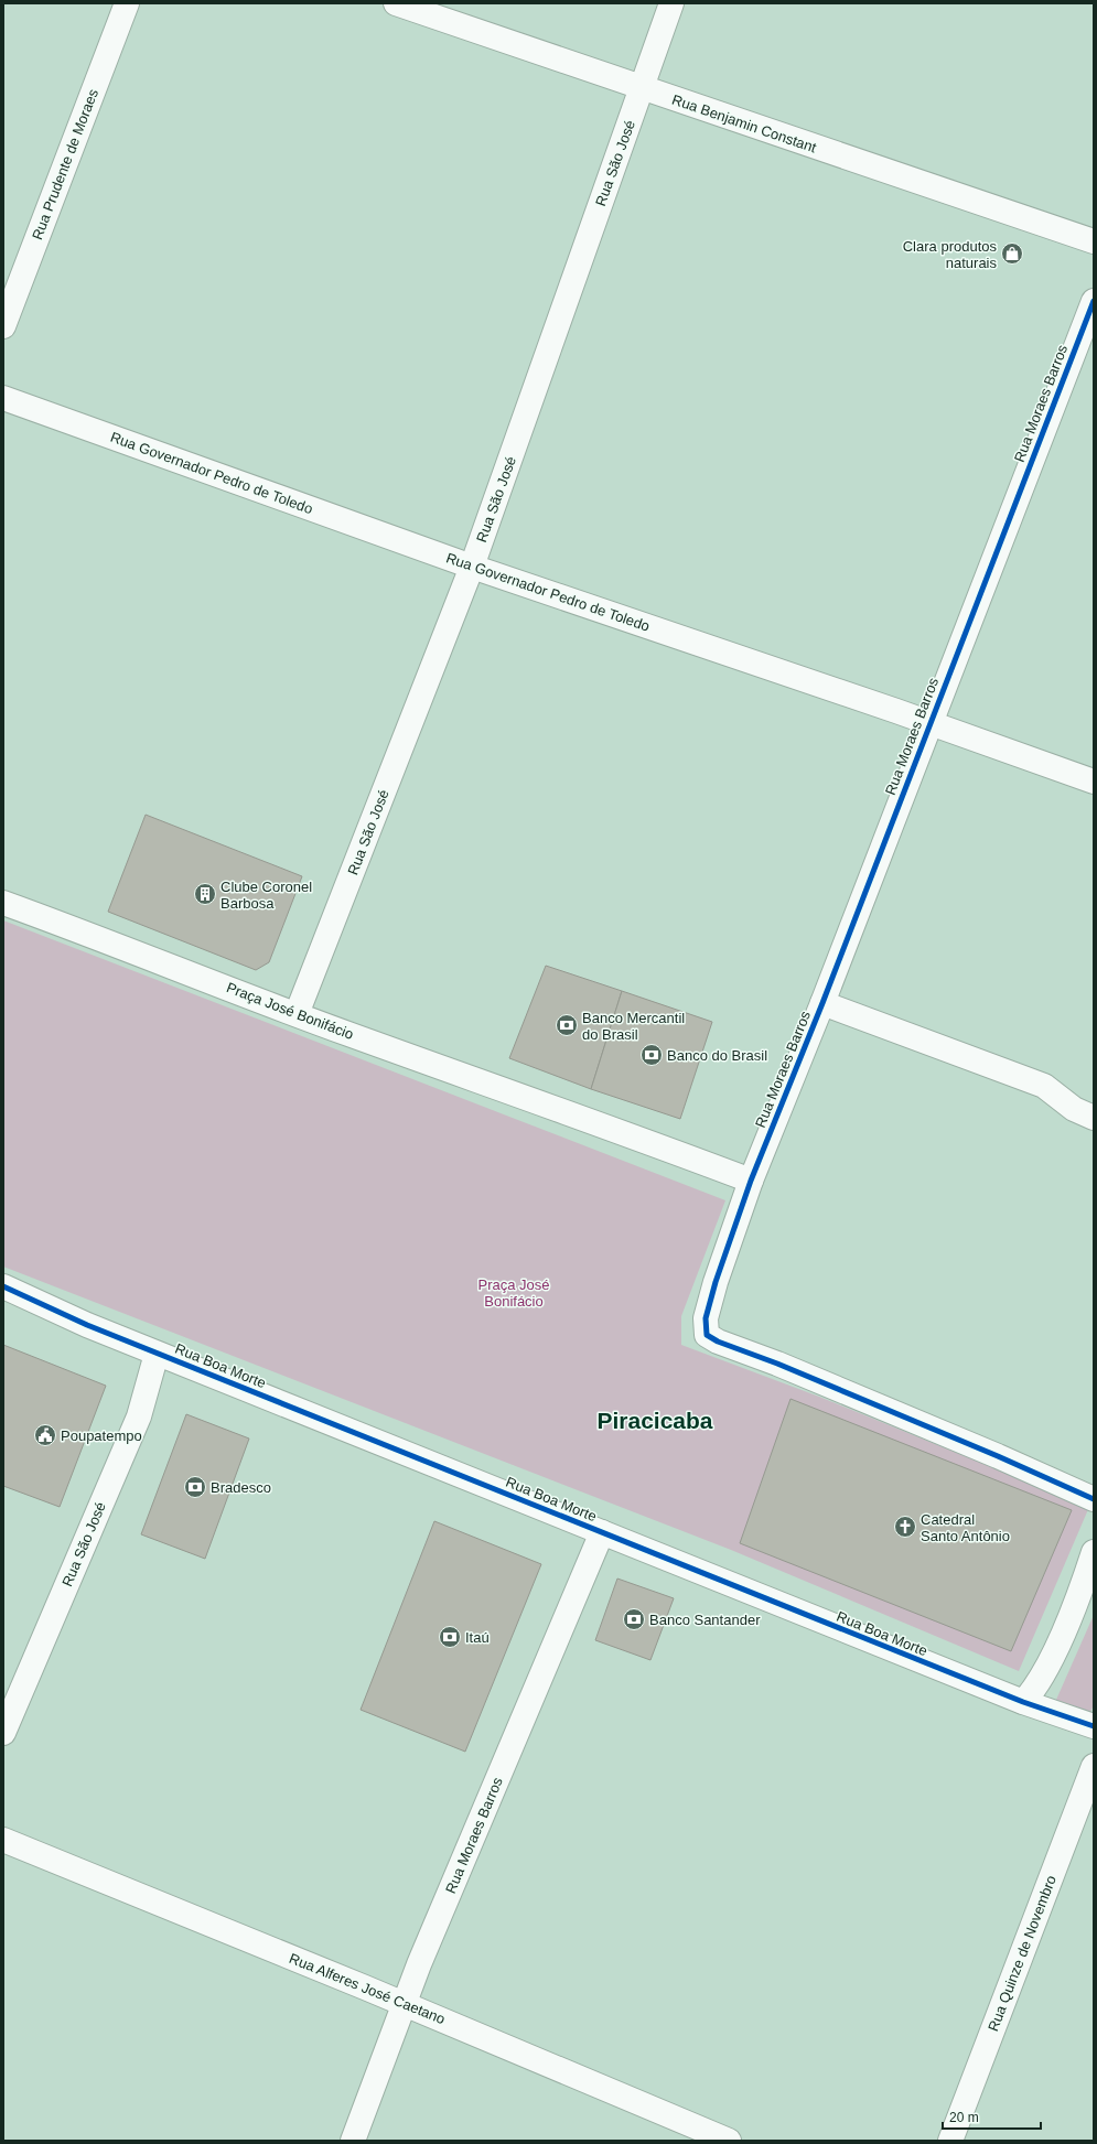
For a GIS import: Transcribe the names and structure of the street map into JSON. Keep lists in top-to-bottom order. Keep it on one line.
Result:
{"streets":{"street":["Rua Benjamin Constant","Rua São José","Rua Prudente de Moraes","Rua Moraes Barros","Rua Governador Pedro de Toledo","Praça José Bonifácio","Rua Boa Morte","Rua Quinze de Novembro","Rua Alferes José Caetano"]},"crossings":[["Rua Benjamin Constant","Rua São José"],["Rua São José","Rua Governador Pedro de Toledo"],["Rua São José","Praça José Bonifácio"],["Rua São José","Rua Boa Morte"],["Rua Moraes Barros","Rua Governador Pedro de Toledo"],["Rua Moraes Barros","Praça José Bonifácio"],["Rua Moraes Barros","Rua Boa Morte"],["Rua Moraes Barros","Rua Alferes José Caetano"]],"districts":["Piracicaba"],"parks":["Praça José Bonifácio"],"places":{"shop":["Clara produtos naturais"],"building":["Clube Coronel Barbosa"],"bank":["Banco Mercantil do Brasil","Banco do Brasil","Bradesco","Banco Santander","Itaú"],"public building":["Poupatempo"],"church":["Catedral Santo Antônio"]},"scale_bar":"20 m"}
